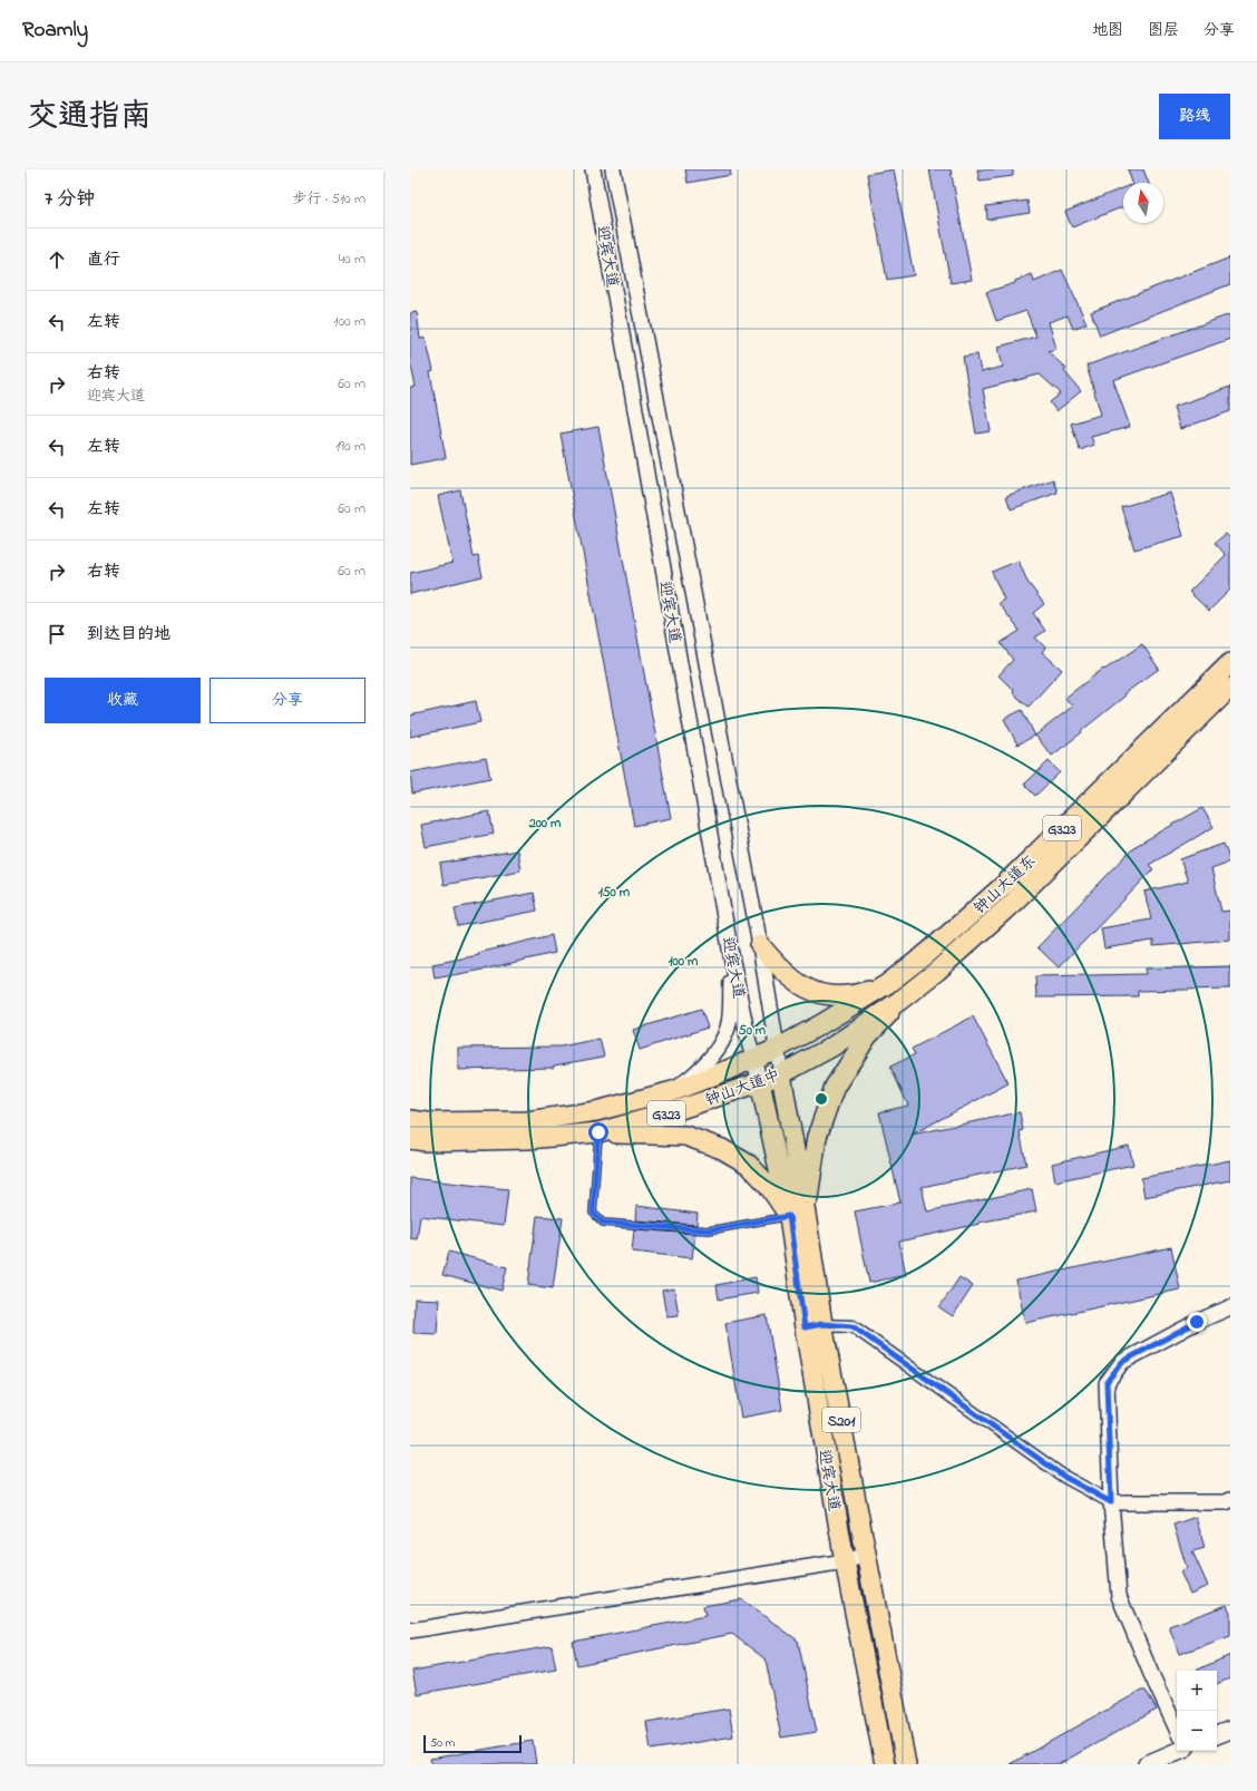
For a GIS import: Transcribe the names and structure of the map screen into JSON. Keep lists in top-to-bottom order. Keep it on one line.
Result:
{"streets":{"main road":["迎宾大道","G323","钟山大道东","钟山大道中","S201"]},"crossings":[["迎宾大道","钟山大道中"],["钟山大道东","钟山大道中"]],"scale_bar":"50 m","north":"top","page":{"header":"Roamly","nav":["地图","图层","分享"],"title":"交通指南","buttons":["路线",["收藏","分享"]],"heading":["7 分钟","步行 · 510 m"],"list":[["直行","40 m"],["左转","100 m"],["右转","迎宾大道","60 m"],["左转","190 m"],["左转","60 m"],["右转","60 m"],"到达目的地"],"map_buttons":["+","−"],"scale":"50 m"},"rings":["200 m","150 m","100 m","50 m"]}
